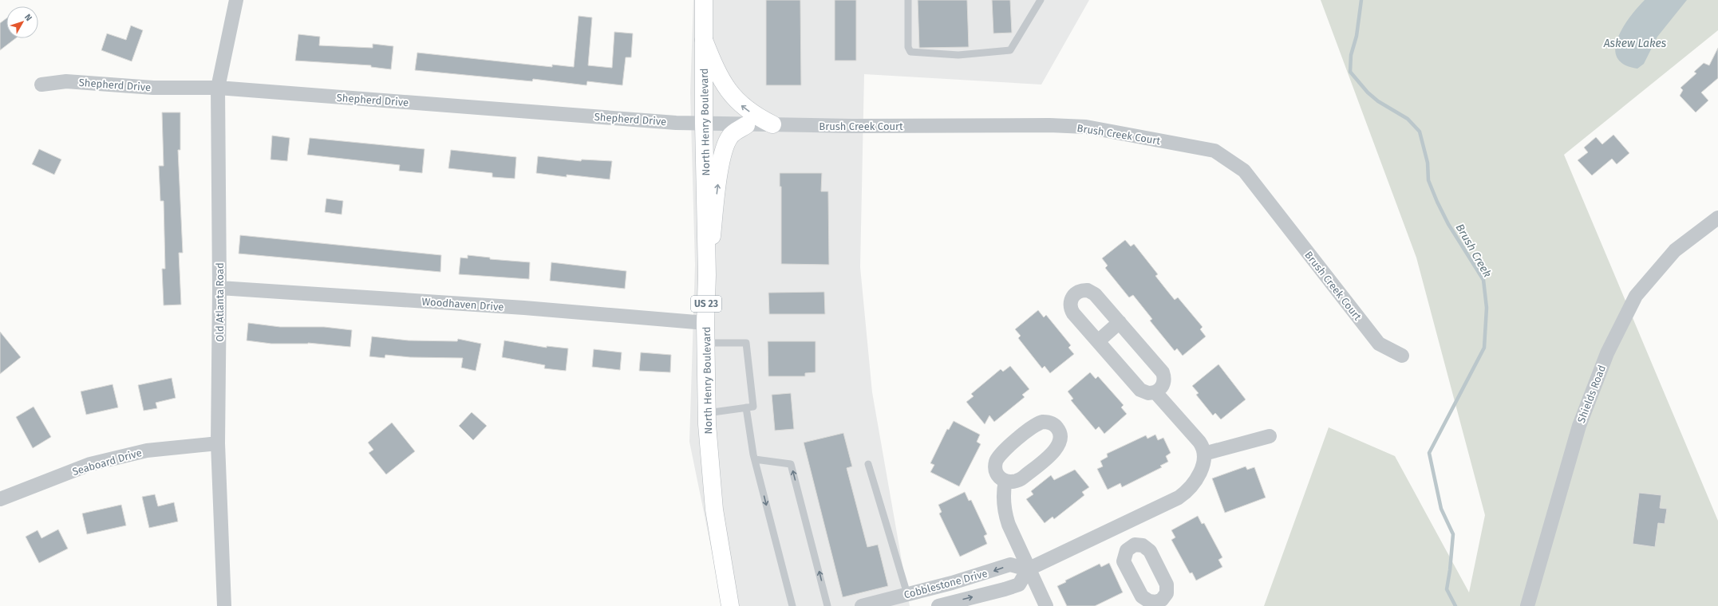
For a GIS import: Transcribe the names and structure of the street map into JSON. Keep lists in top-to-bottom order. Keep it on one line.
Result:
{"streets":{"main road":["North Henry Boulevard","US 23"],"street":["Shepherd Drive","Brush Creek Court","Old Atlanta Road","Woodhaven Drive","Shields Road","Seaboard Drive","Cobblestone Drive"]},"crossings":[["Shepherd Drive","North Henry Boulevard"],["Shepherd Drive","Brush Creek Court"],["Shepherd Drive","Old Atlanta Road"],["North Henry Boulevard","Brush Creek Court"],["North Henry Boulevard","Woodhaven Drive"],["Old Atlanta Road","Woodhaven Drive"],["Old Atlanta Road","Seaboard Drive"]],"water":["Askew Lakes","Brush Creek"],"north":"top right"}
